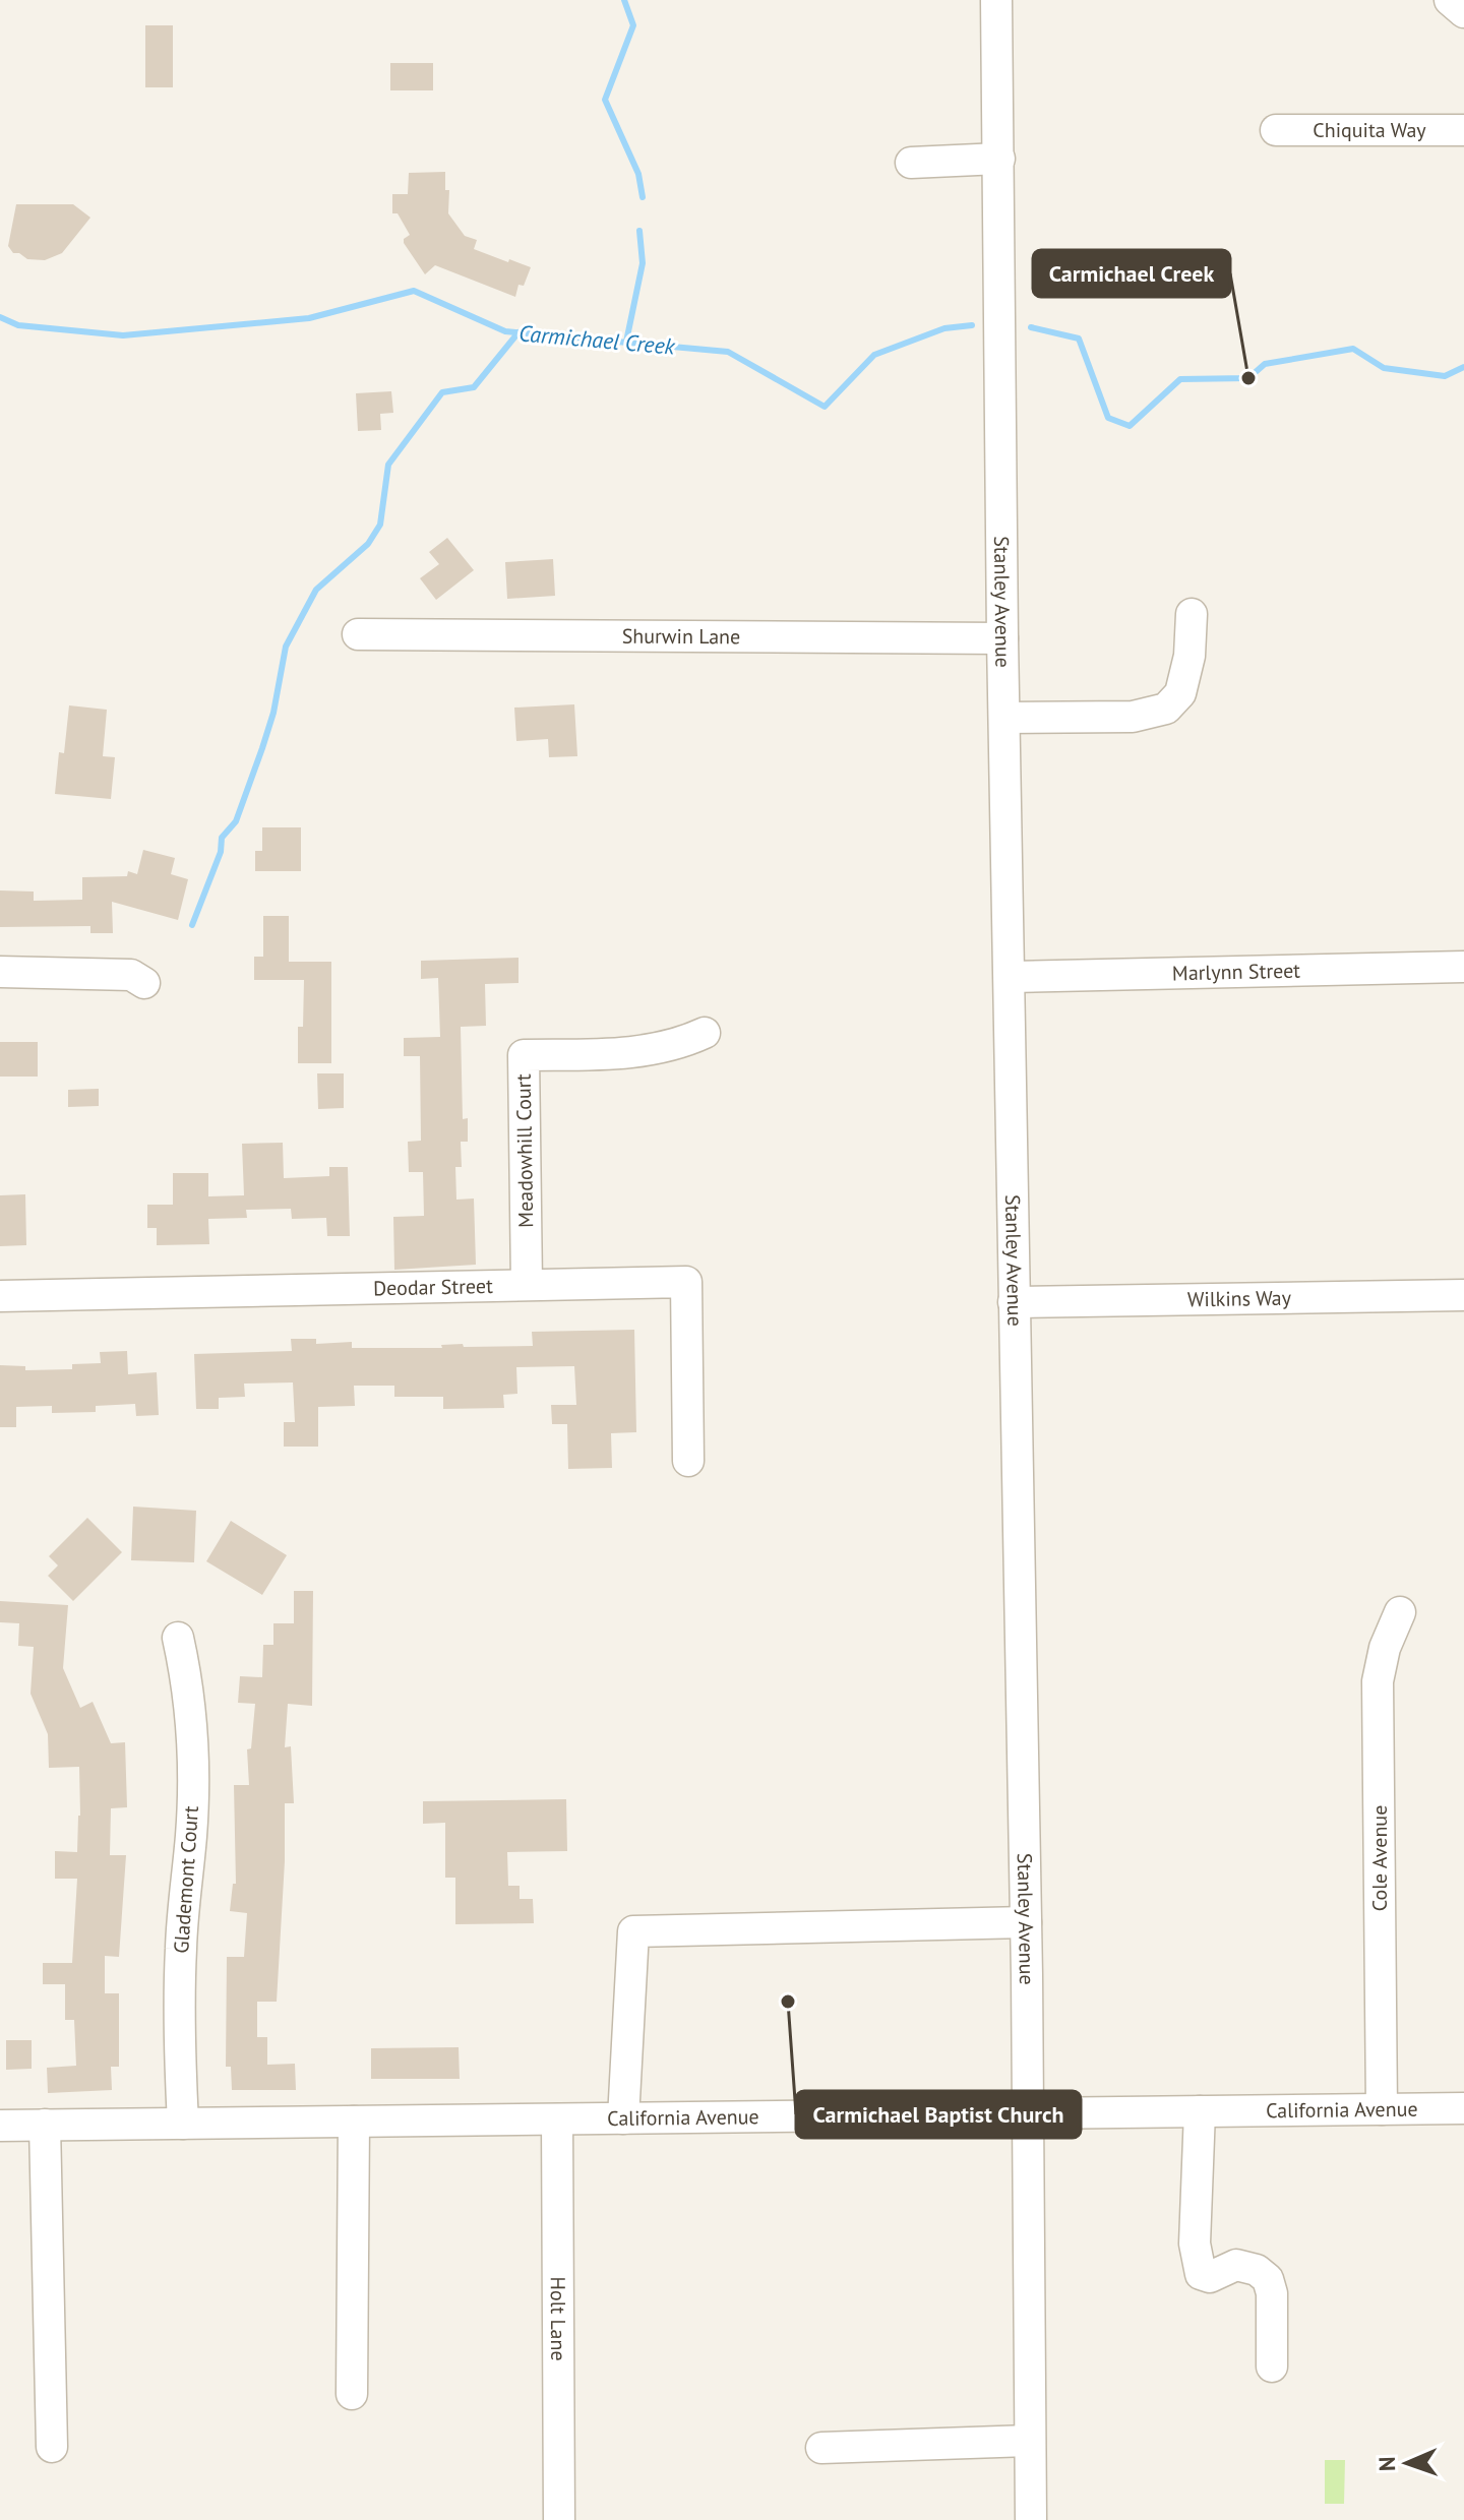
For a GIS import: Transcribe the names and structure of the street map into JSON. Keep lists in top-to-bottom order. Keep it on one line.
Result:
{"streets":{"street":["Chiquita Way","Stanley Avenue","Shurwin Lane","Marlynn Street","Meadowhill Court","Deodar Street","Wilkins Way","Cole Avenue","Glademont Court","California Avenue","Holt Lane"]},"crossings":[["Stanley Avenue","Shurwin Lane"],["Stanley Avenue","Marlynn Street"],["Stanley Avenue","Wilkins Way"],["Stanley Avenue","California Avenue"],["Meadowhill Court","Deodar Street"],["Cole Avenue","California Avenue"],["Glademont Court","California Avenue"],["California Avenue","Holt Lane"]],"water":["Carmichael Creek"],"places":["Carmichael Creek","Carmichael Baptist Church"],"north":"left"}
